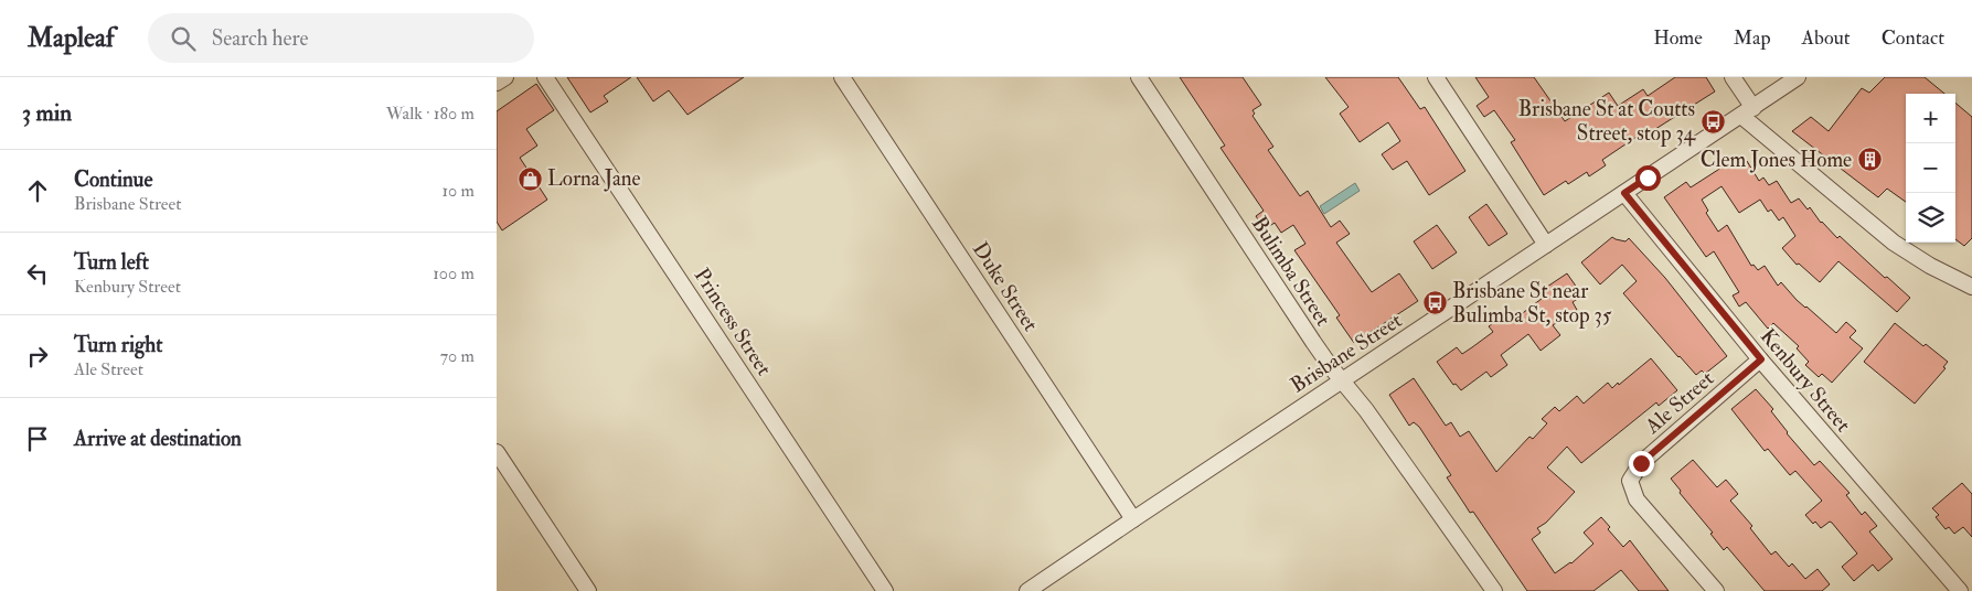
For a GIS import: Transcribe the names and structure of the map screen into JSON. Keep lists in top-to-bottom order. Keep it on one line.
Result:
{"streets":{"street":["Bulimba Street","Duke Street","Princess Street","Brisbane Street","Kenbury Street","Ale Street"]},"crossings":[["Bulimba Street","Brisbane Street"],["Duke Street","Brisbane Street"],["Brisbane Street","Kenbury Street"],["Kenbury Street","Ale Street"]],"places":{"bus stop":["Brisbane St at Coutts Street, stop 34","Brisbane St near Bulimba St, stop 35"],"building":["Clem Jones Home"],"shop":["Lorna Jane"]},"page":{"header":"Mapleaf","search":"Search here","nav":["Home","Map","About","Contact"],"heading":["3 min","Walk · 180 m"],"map_buttons":["+","−"],"list":[["Continue","Brisbane Street","10 m"],["Turn left","Kenbury Street","100 m"],["Turn right","Ale Street","70 m"],"Arrive at destination"]}}
